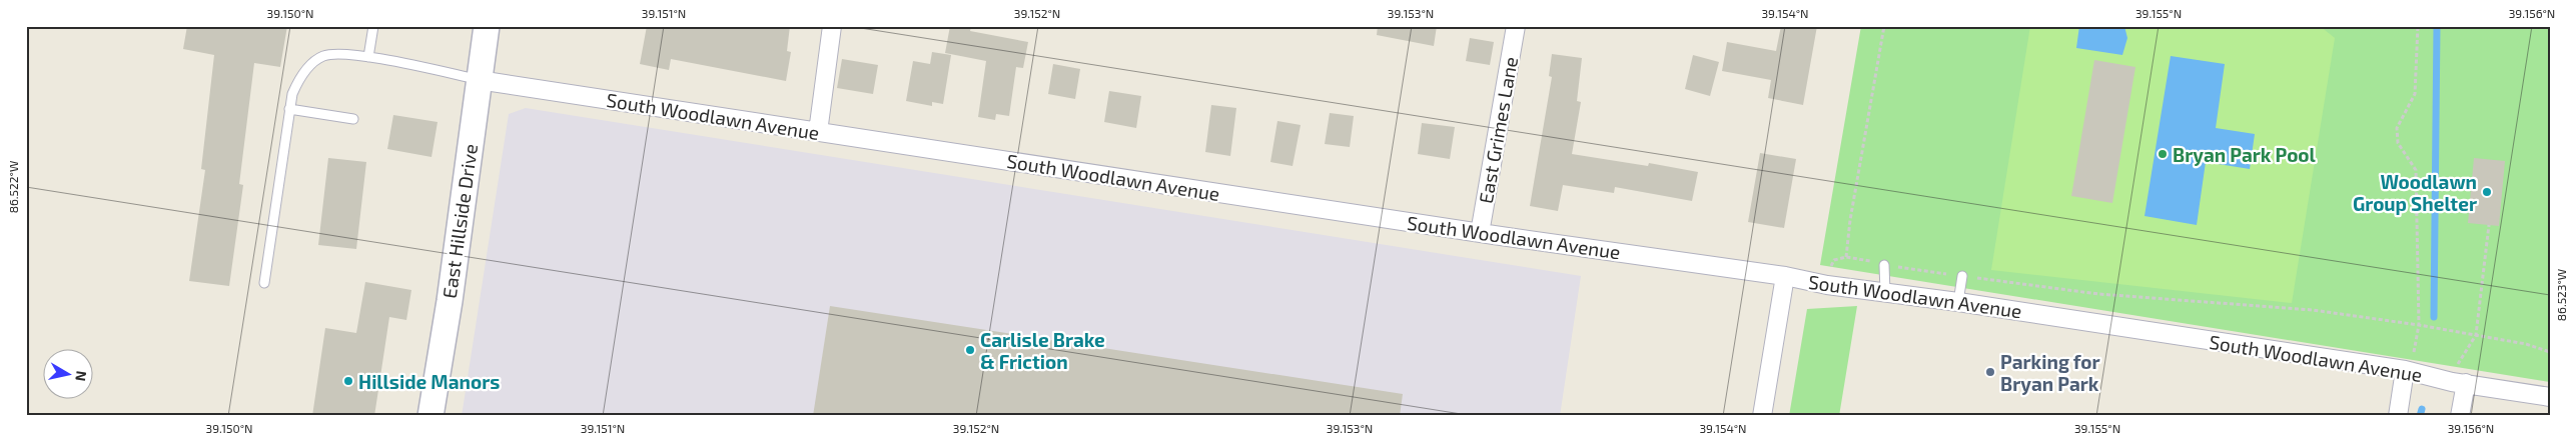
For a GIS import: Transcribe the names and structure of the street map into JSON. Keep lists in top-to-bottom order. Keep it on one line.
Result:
{"streets":{"main road":["East Hillside Drive"],"street":["South Woodlawn Avenue","East Grimes Lane"]},"crossings":[["South Woodlawn Avenue","East Grimes Lane"],["South Woodlawn Avenue","East Hillside Drive"]],"places":["Bryan Park Pool","Woodlawn Group Shelter","Carlisle Brake & Friction","Parking for Bryan Park","Hillside Manors"],"north":"right","coordinates":["39.150°N","39.151°N","39.152°N","39.153°N","39.154°N","39.155°N","39.156°N","86.522°W","86.523°W"]}
